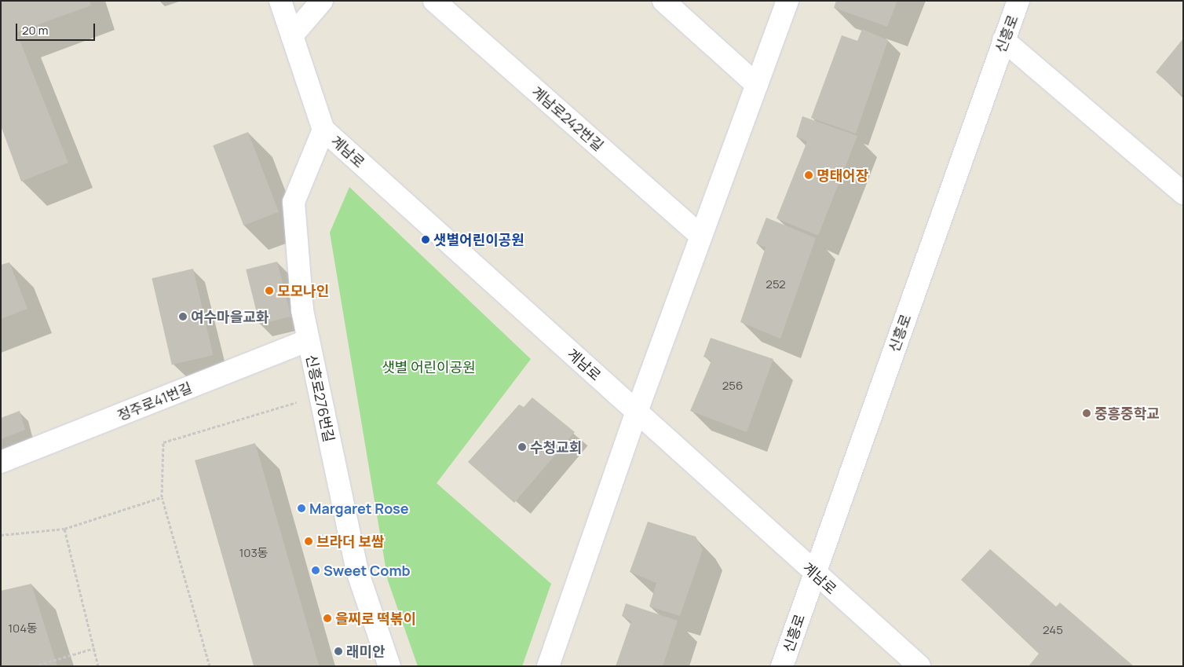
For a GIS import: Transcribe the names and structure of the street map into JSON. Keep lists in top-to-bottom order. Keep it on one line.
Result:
{"streets":{"street":["신흥로","계남로242번길","계남로","신흥로276번길","정주로41번길"]},"crossings":[["신흥로","계남로"],["계남로","신흥로276번길"],["신흥로276번길","정주로41번길"]],"parks":["샛별 어린이공원"],"places":["명태어장","샛별어린이공원","모모나인","여수마을교화","중흥중학교","수청교회","Margaret Rose","브라더 보쌈","Sweet Comb","을찌로 떡볶이","래미안"],"house_numbers":["252","256","103동","104동","245"],"scale_bar":"20 m"}
